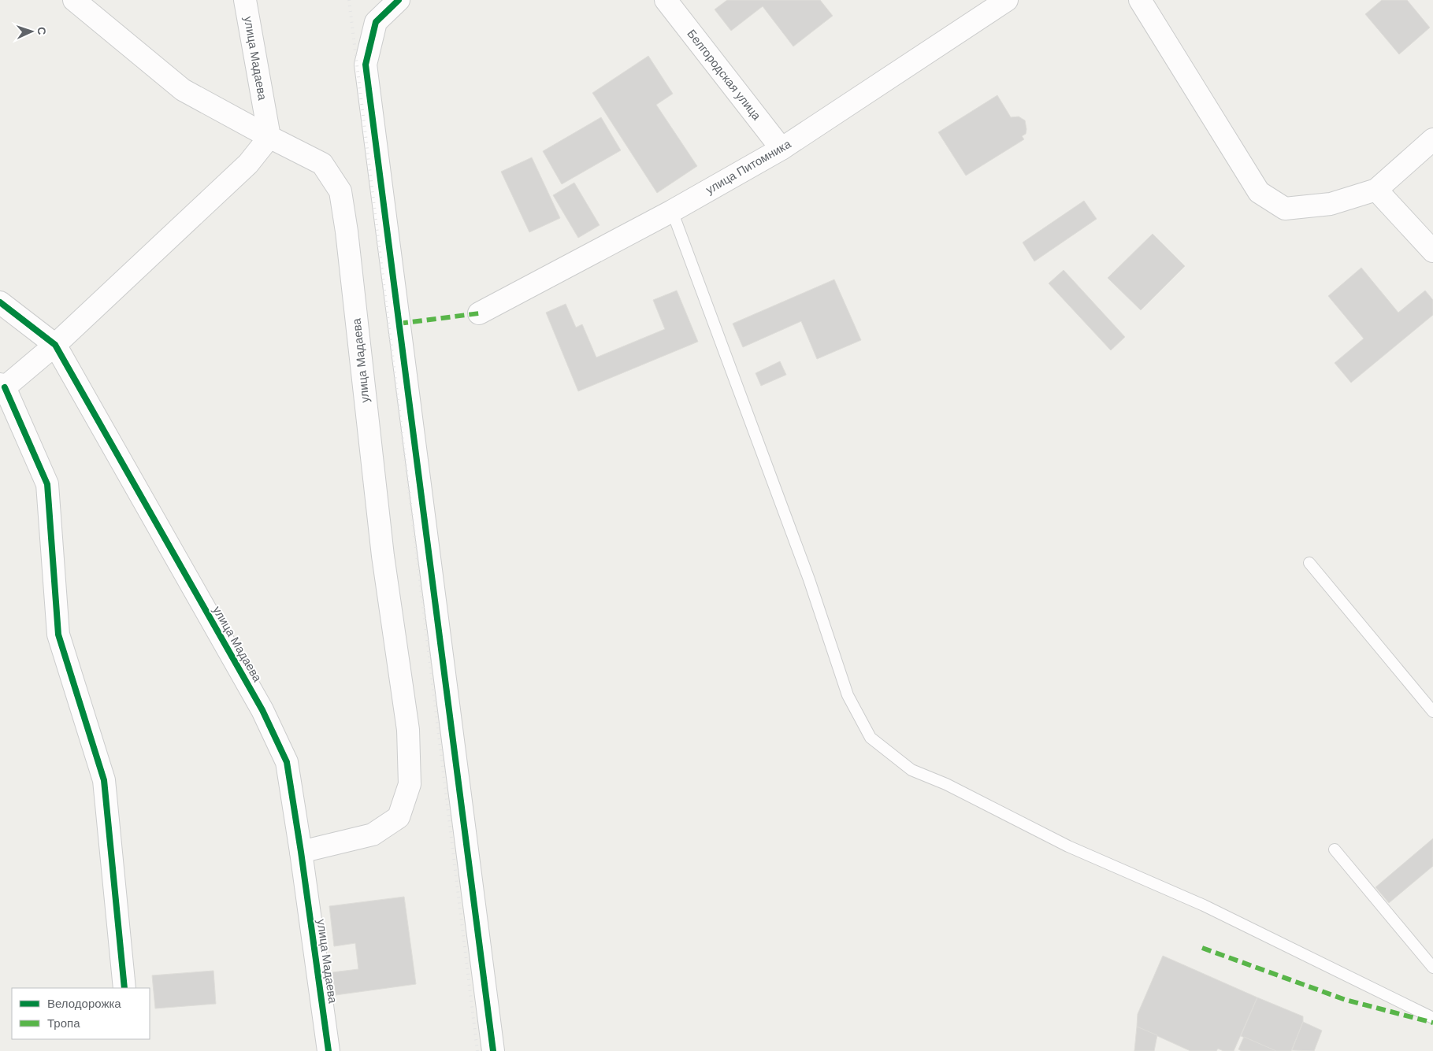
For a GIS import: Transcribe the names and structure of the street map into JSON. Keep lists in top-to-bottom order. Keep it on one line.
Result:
{"streets":{"street":["улица Мадаева","Белгородская улица","улица Питомника"]},"crossings":[["Белгородская улица","улица Питомника"]],"legend":["Велодорожка","Тропа"],"north":"right"}
